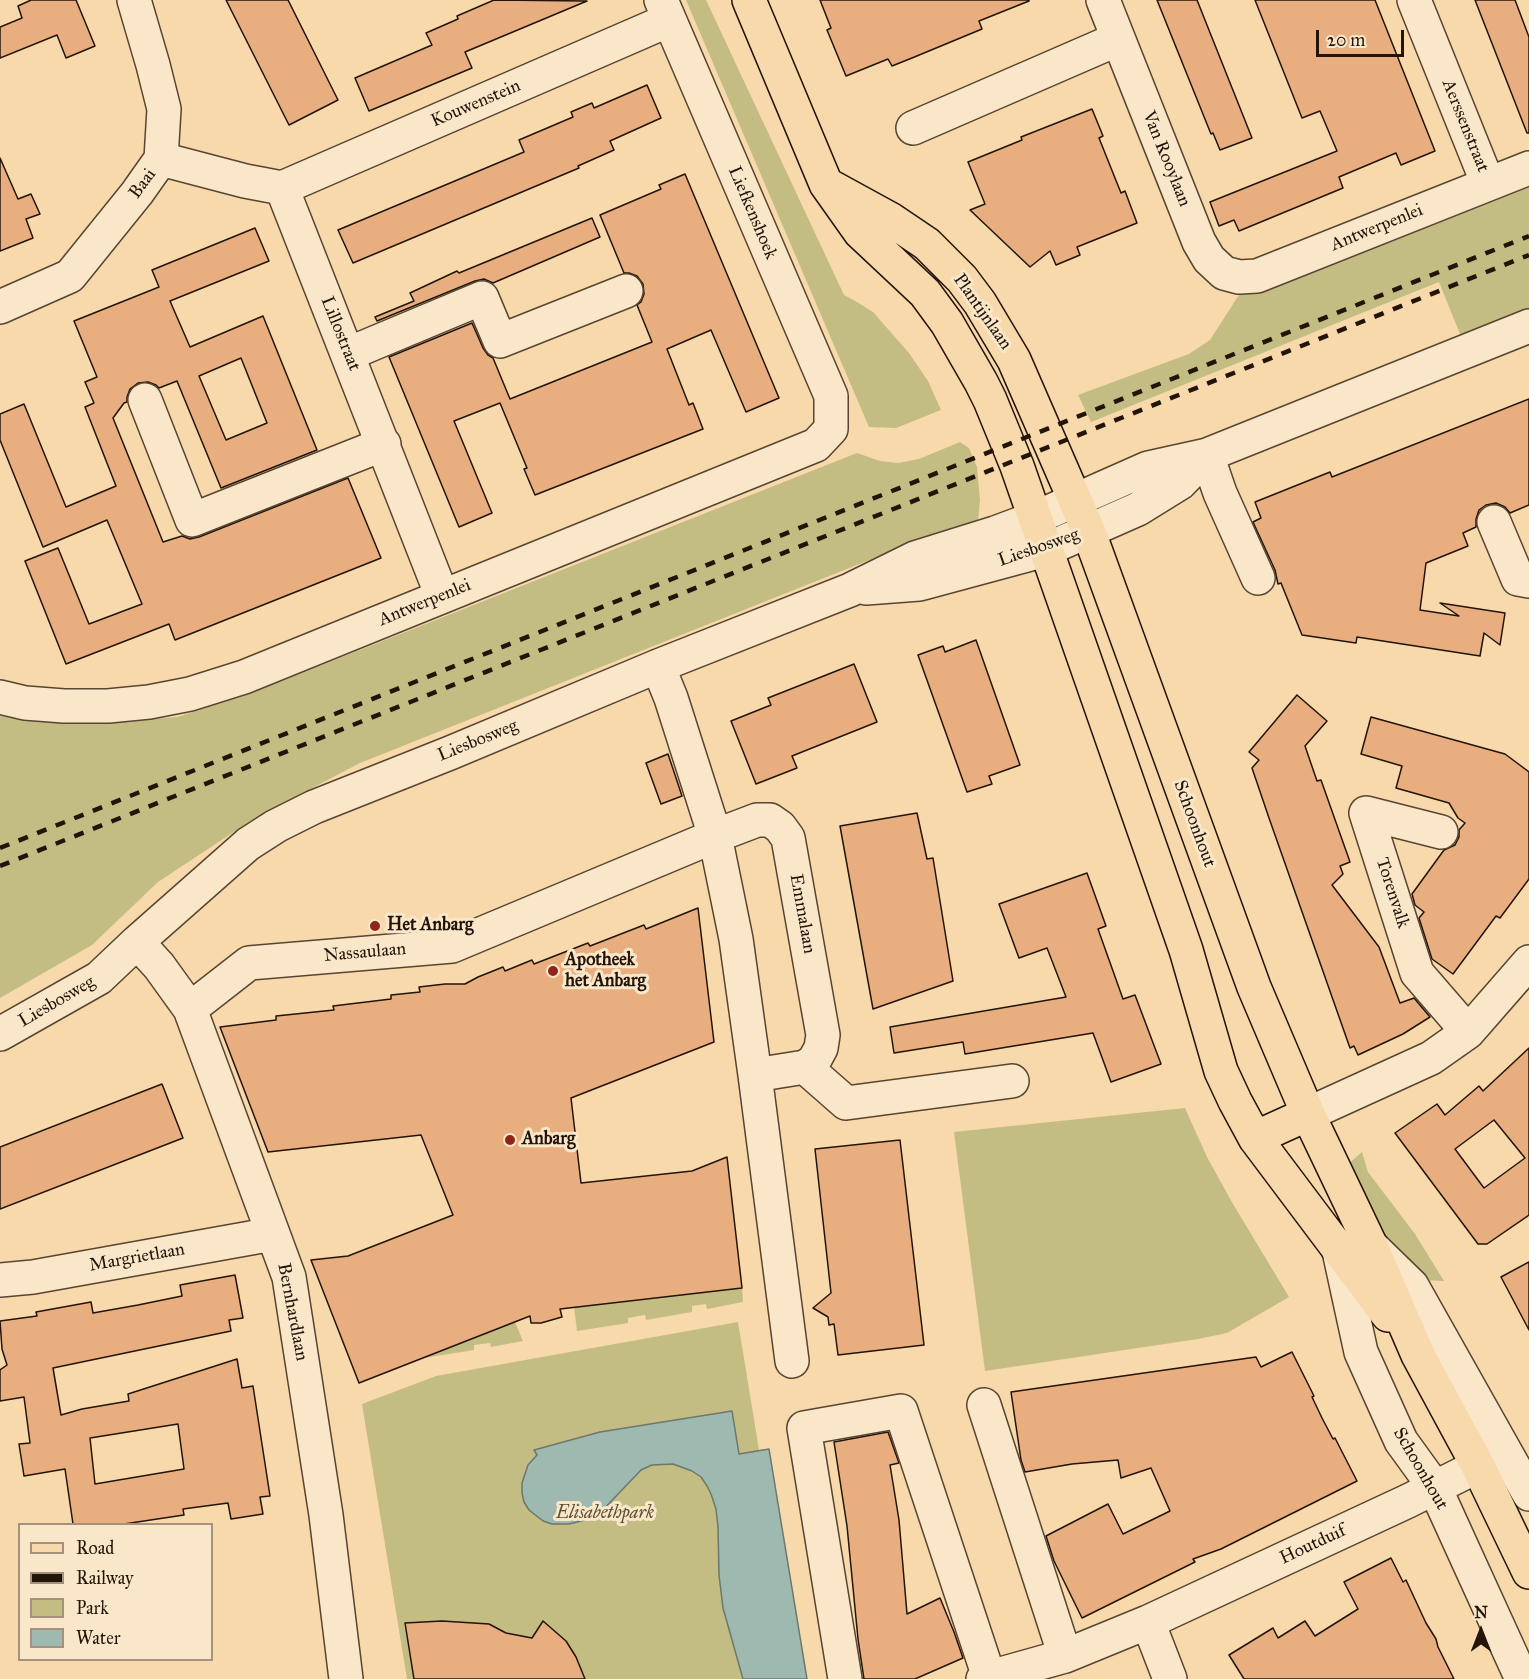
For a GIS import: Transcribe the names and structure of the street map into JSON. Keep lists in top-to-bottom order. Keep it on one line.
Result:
{"streets":{"main road":["Plantijnlaan","Schoonhout"],"street":["Kouwenstein","Aerssenstraat","Van Rooylaan","Baai","Liefkenshoek","Antwerpenlei","Lillostraat","Liesbosweg","Torenvalk","Emmalaan","Nassaulaan","Margrietlaan","Bernhardlaan","Houtduif"]},"crossings":[["Kouwenstein","Liefkenshoek"],["Kouwenstein","Lillostraat"],["Aerssenstraat","Antwerpenlei"],["Van Rooylaan","Antwerpenlei"],["Liefkenshoek","Antwerpenlei"],["Antwerpenlei","Lillostraat"],["Plantijnlaan","Schoonhout"],["Liesbosweg","Schoonhout"],["Liesbosweg","Bernhardlaan"],["Schoonhout","Houtduif"],["Emmalaan","Nassaulaan"],["Nassaulaan","Bernhardlaan"],["Margrietlaan","Bernhardlaan"]],"parks":["Elisabethpark"],"places":["Het Anbarg","Apotheek het Anbarg","Anbarg"],"legend":["Road","Railway","Park","Water"],"scale_bar":"20 m","north":"top"}
